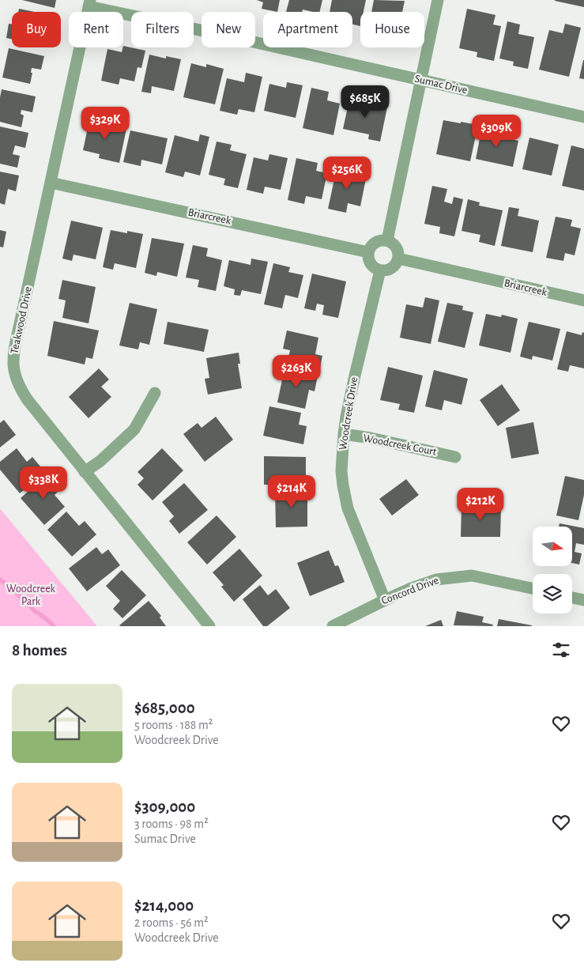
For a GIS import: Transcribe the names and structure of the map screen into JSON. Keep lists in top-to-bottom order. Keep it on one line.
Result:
{"streets":{"street":["Sumac Drive","Briarcreek","Teakwood Drive","Woodcreek Drive","Woodcreek Court","Concord Drive"]},"crossings":[["Sumac Drive","Teakwood Drive"],["Briarcreek","Teakwood Drive"],["Briarcreek","Woodcreek Drive"],["Woodcreek Drive","Woodcreek Court"],["Woodcreek Drive","Concord Drive"]],"parks":["Woodcreek Park"],"north":"right","page":{"chip":["Buy","Rent","Filters","New","Apartment","House"],"price":["$685K","$329K","$309K","$256K","$263K","$338K","$214K","$212K"],"heading":"8 homes","list":[{"name":"$685,000","note":"5 rooms · 188 m² · Woodcreek Drive"},{"name":"$309,000","note":"3 rooms · 98 m² · Sumac Drive"},{"name":"$214,000","note":"2 rooms · 56 m² · Woodcreek Drive"}]}}
